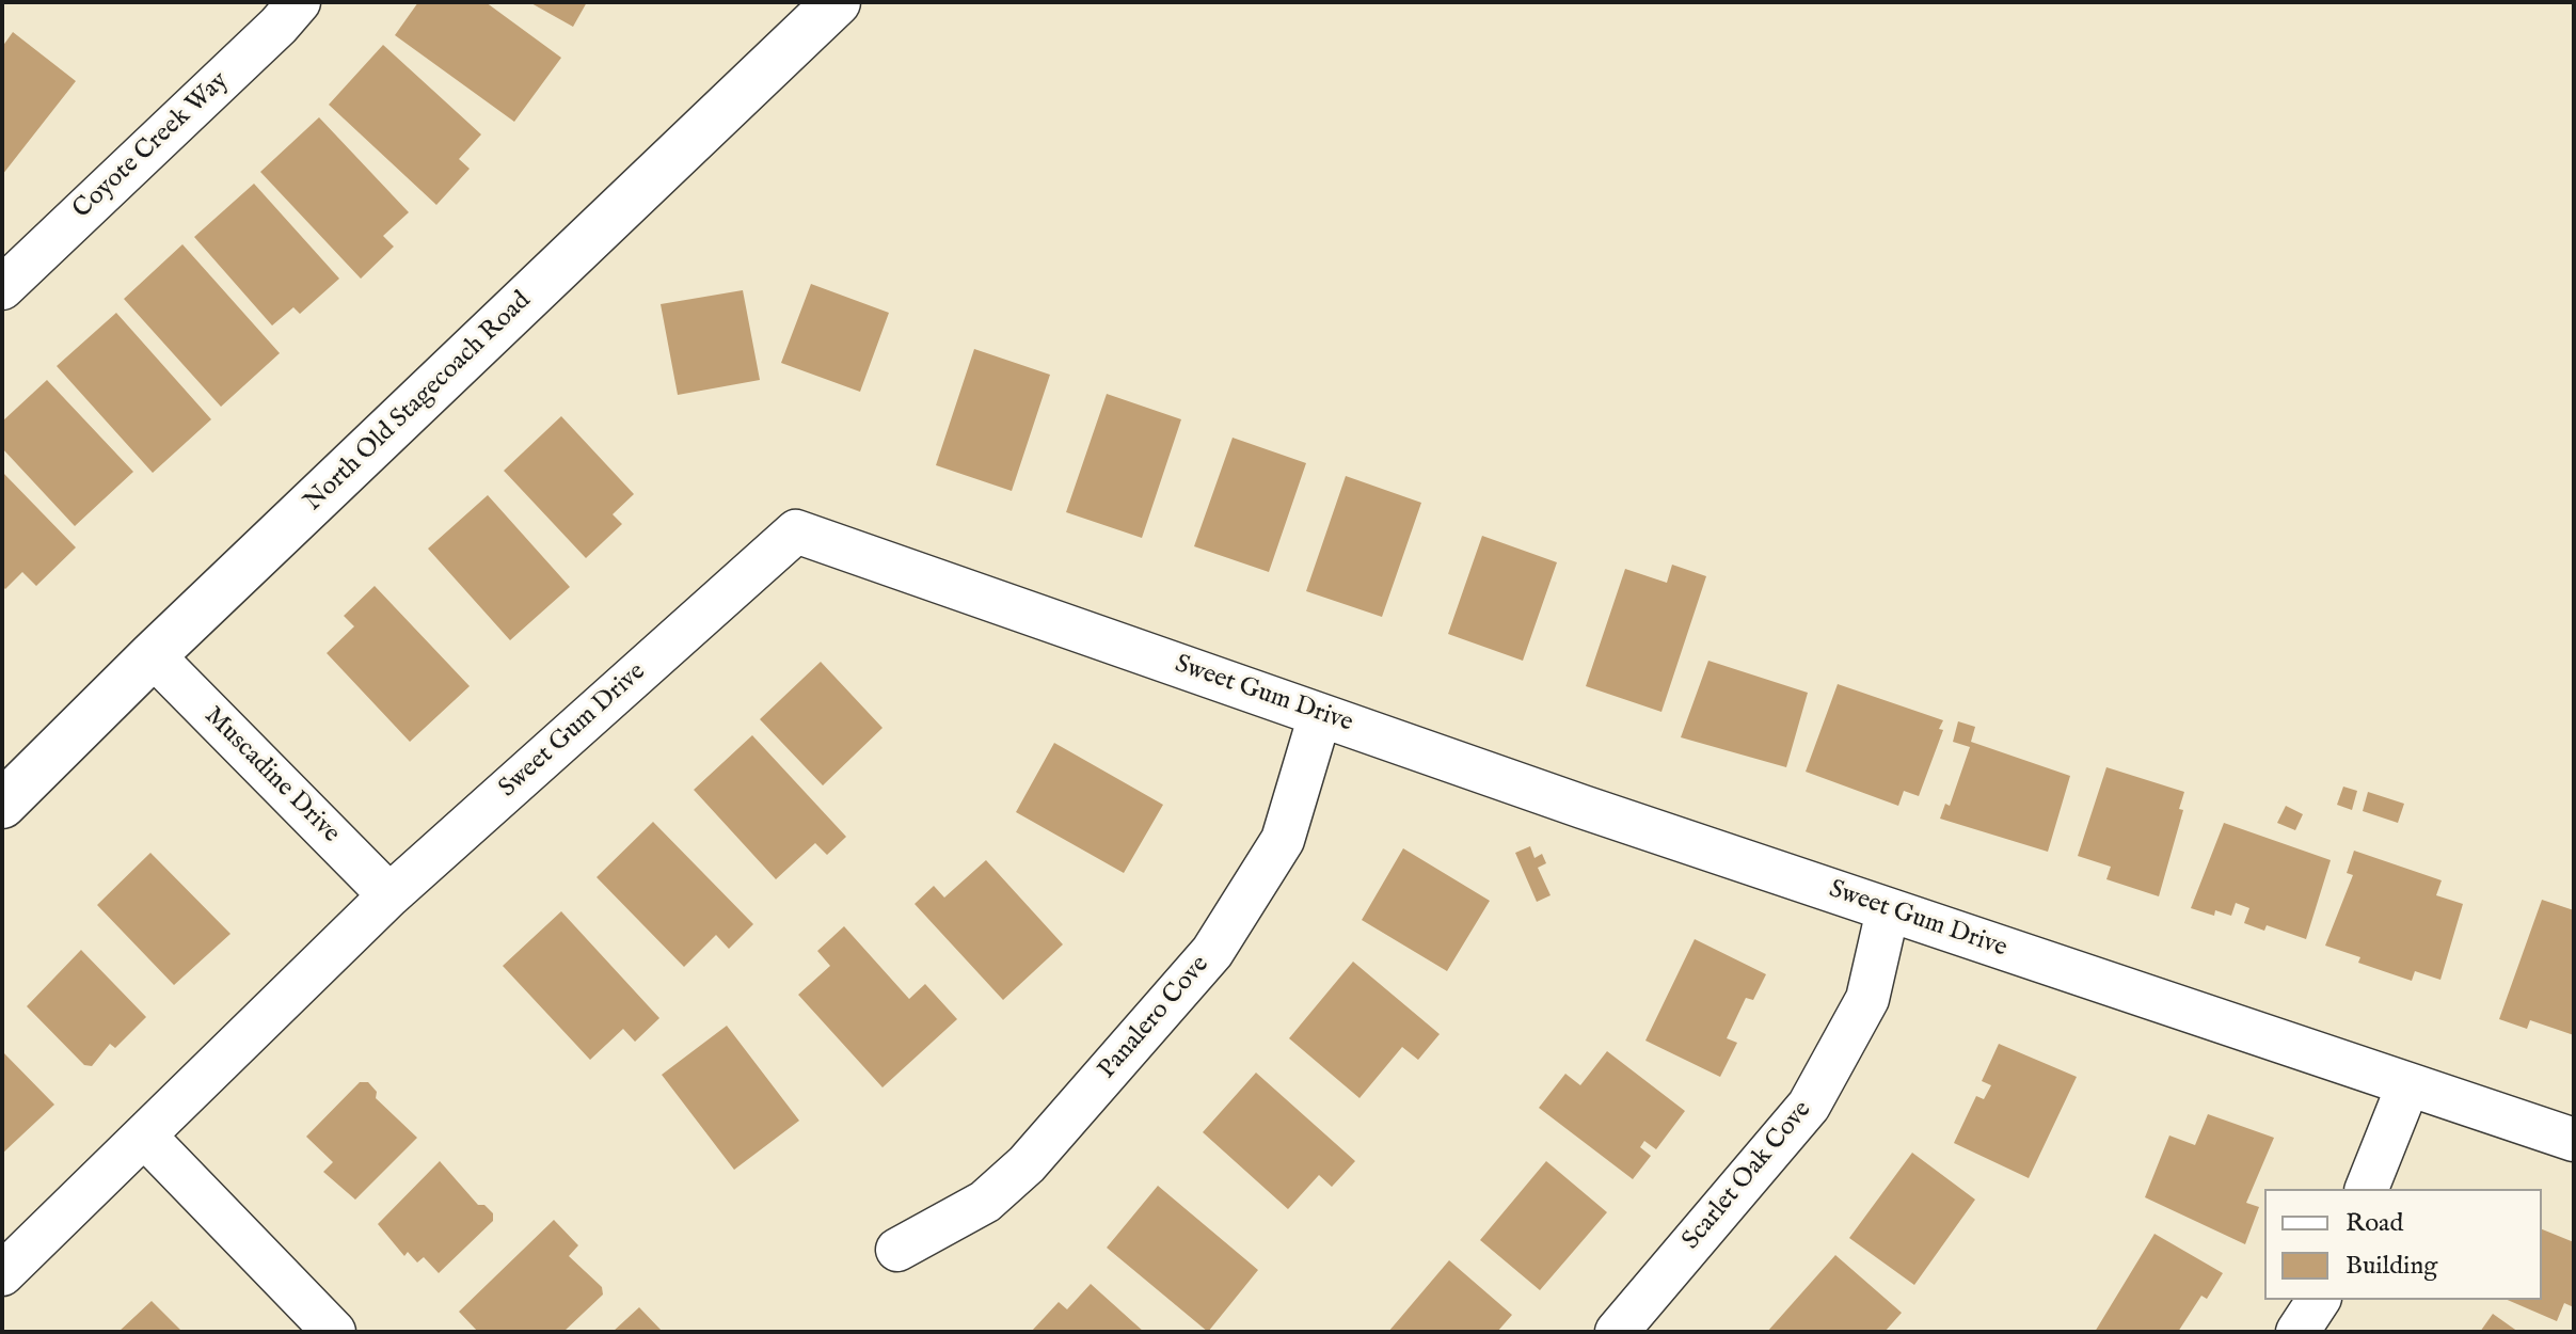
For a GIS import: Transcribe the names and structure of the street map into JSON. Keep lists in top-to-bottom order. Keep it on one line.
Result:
{"streets":{"street":["Coyote Creek Way","North Old Stagecoach Road","Sweet Gum Drive","Muscadine Drive","Panalero Cove","Scarlet Oak Cove"]},"crossings":[["North Old Stagecoach Road","Muscadine Drive"],["Sweet Gum Drive","Muscadine Drive"],["Sweet Gum Drive","Panalero Cove"],["Sweet Gum Drive","Scarlet Oak Cove"]],"legend":["Road","Building"]}
